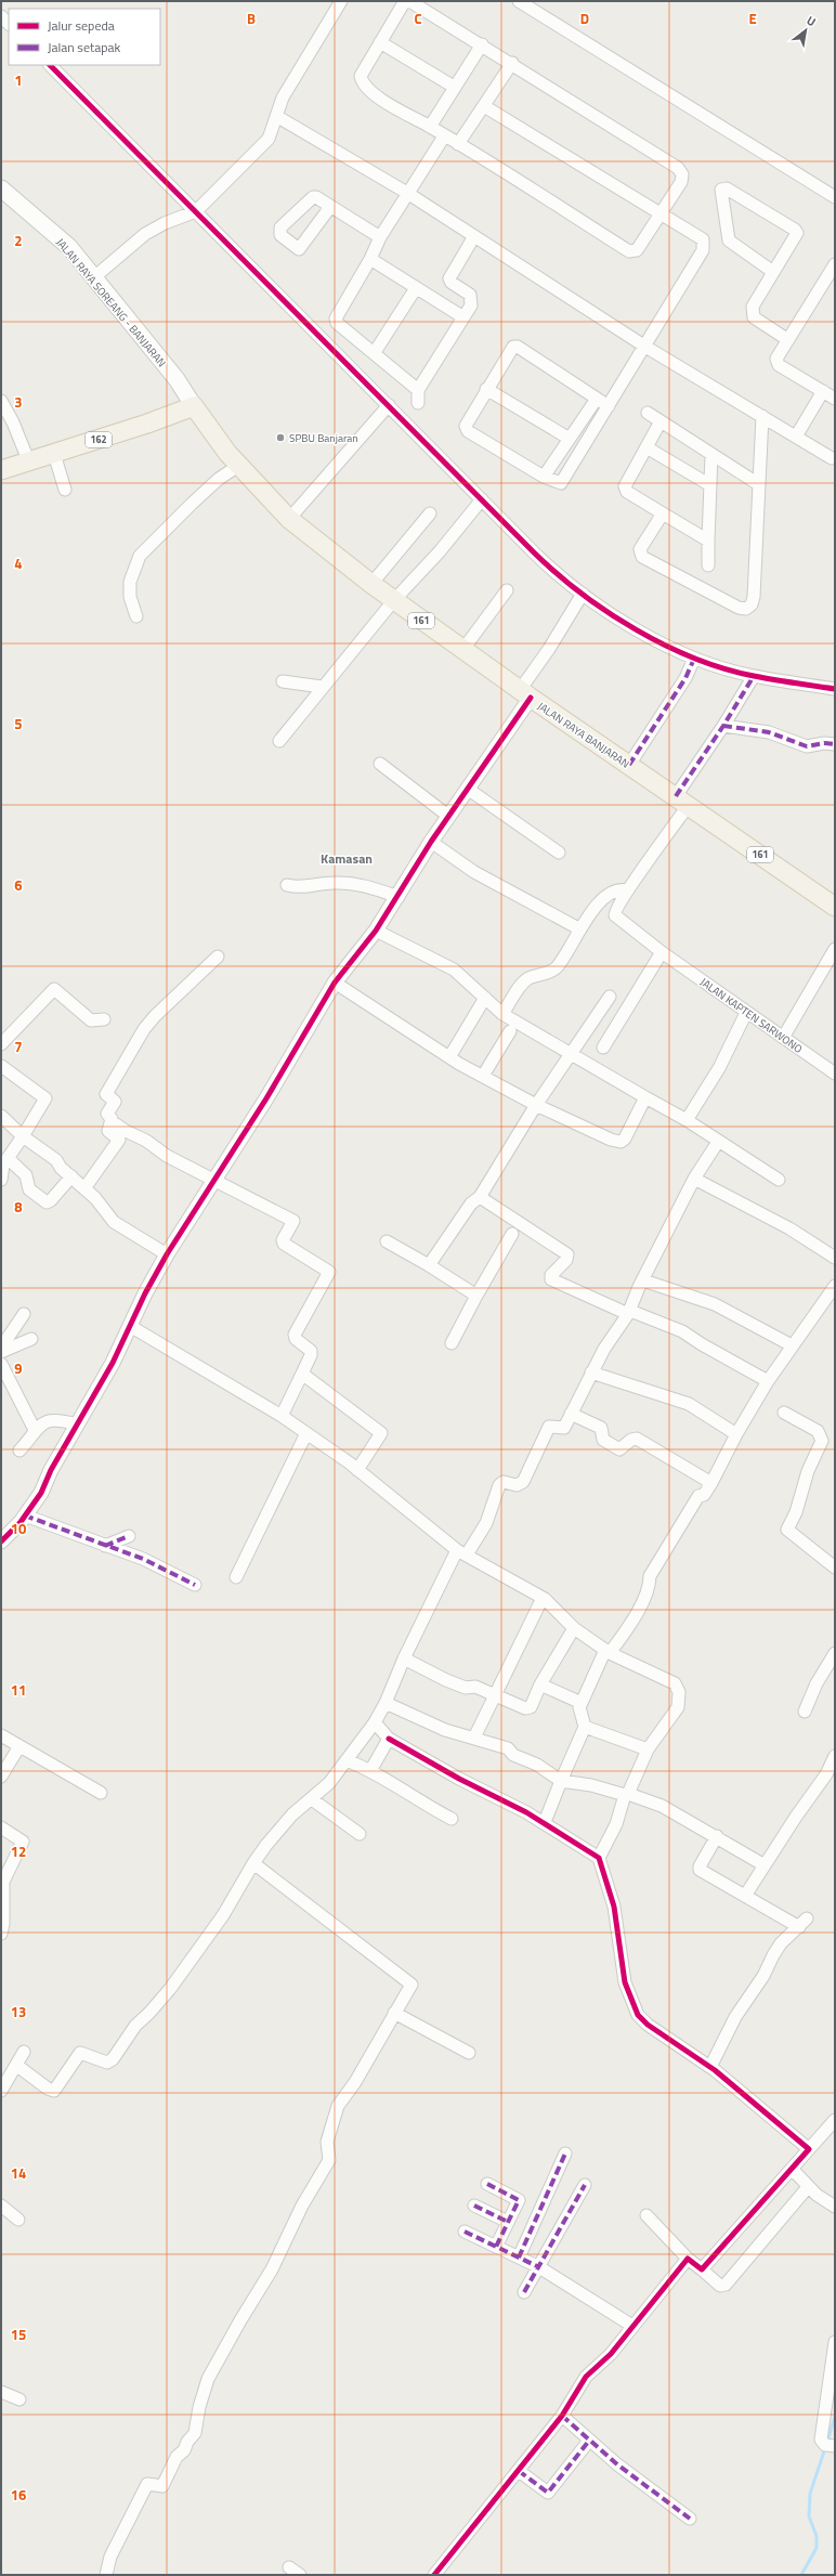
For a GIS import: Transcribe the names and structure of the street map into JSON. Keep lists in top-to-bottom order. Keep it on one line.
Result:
{"streets":{"main road":["JALAN RAYA SOREANG - BANJARAN","162","161","JALAN RAYA BANJARAN"],"street":["JALAN KAPTEN SARWONO"]},"crossings":[["JALAN RAYA SOREANG - BANJARAN","162"],["JALAN RAYA SOREANG - BANJARAN","JALAN RAYA BANJARAN"],["162","JALAN RAYA BANJARAN"]],"districts":["Kamasan"],"places":["SPBU Banjaran"],"legend":["Jalur sepeda","Jalan setapak"],"north":"top right","grid":{"columns":["B","C","D","E"],"rows":["1","2","3","4","5","6","7","8","9","10","11","12","13","14","15","16"]}}
